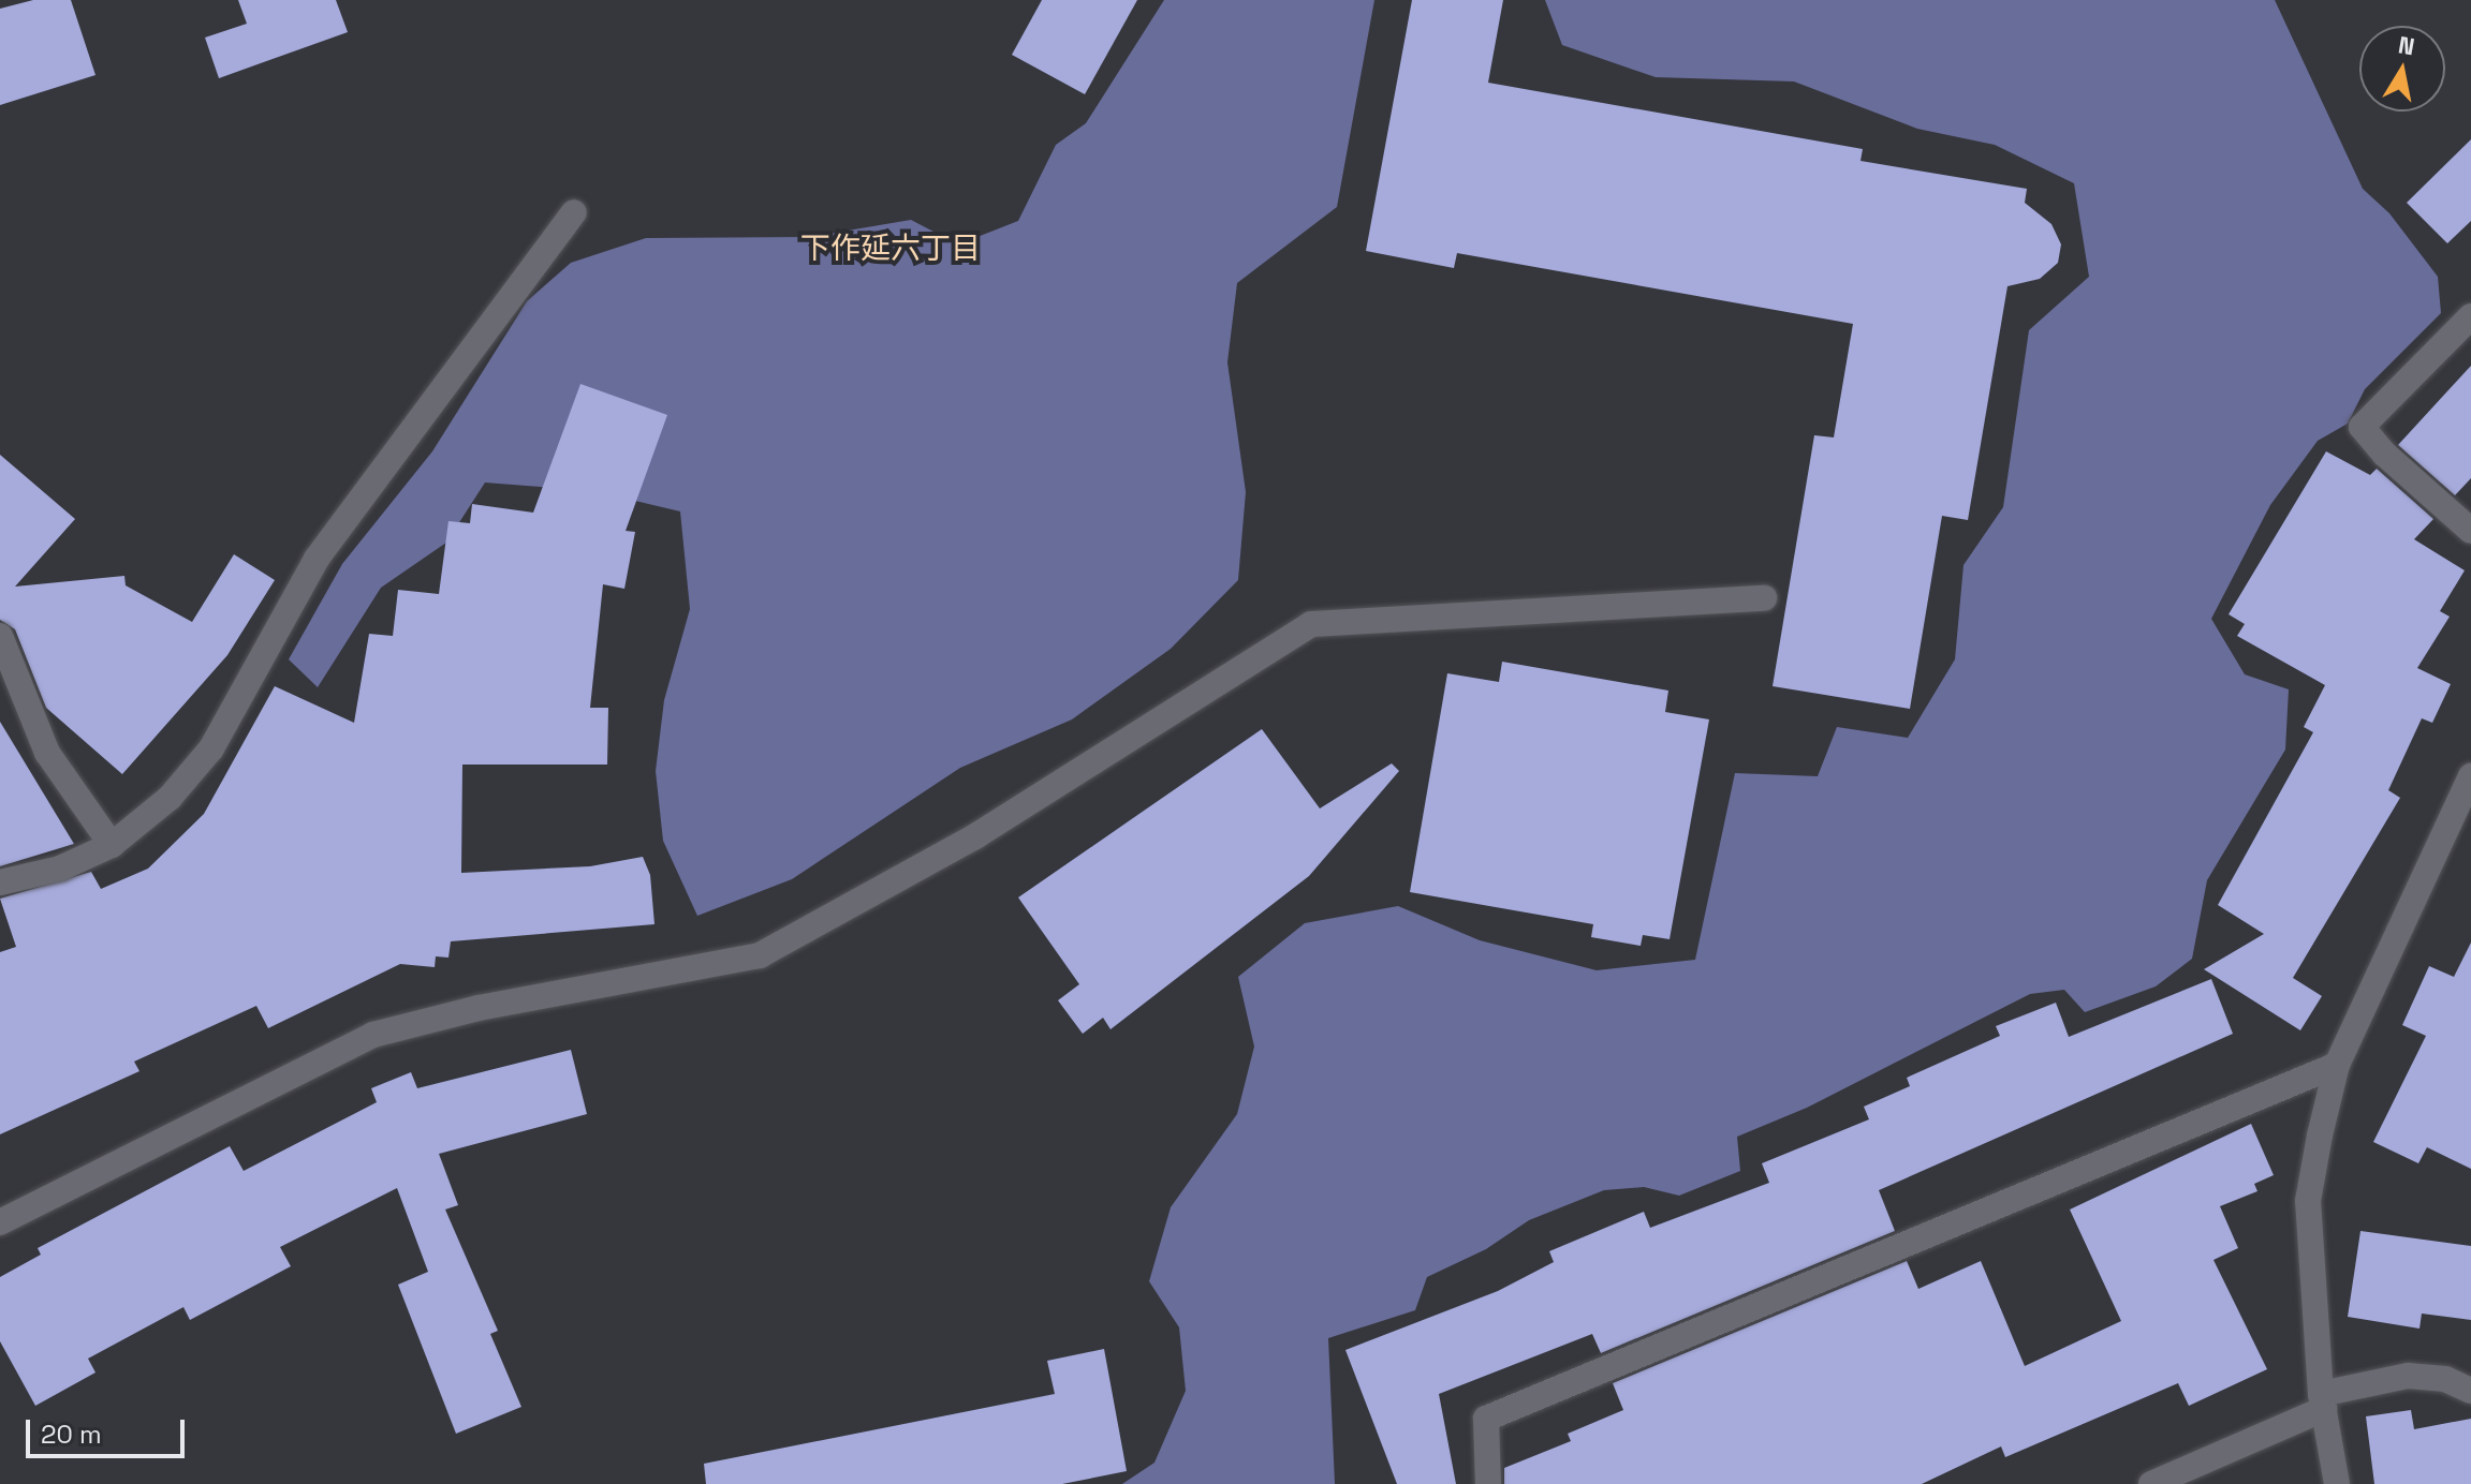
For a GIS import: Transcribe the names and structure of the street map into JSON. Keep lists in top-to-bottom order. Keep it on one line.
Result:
{"districts":["下作延六丁目"],"scale_bar":"20 m","north":"top"}
